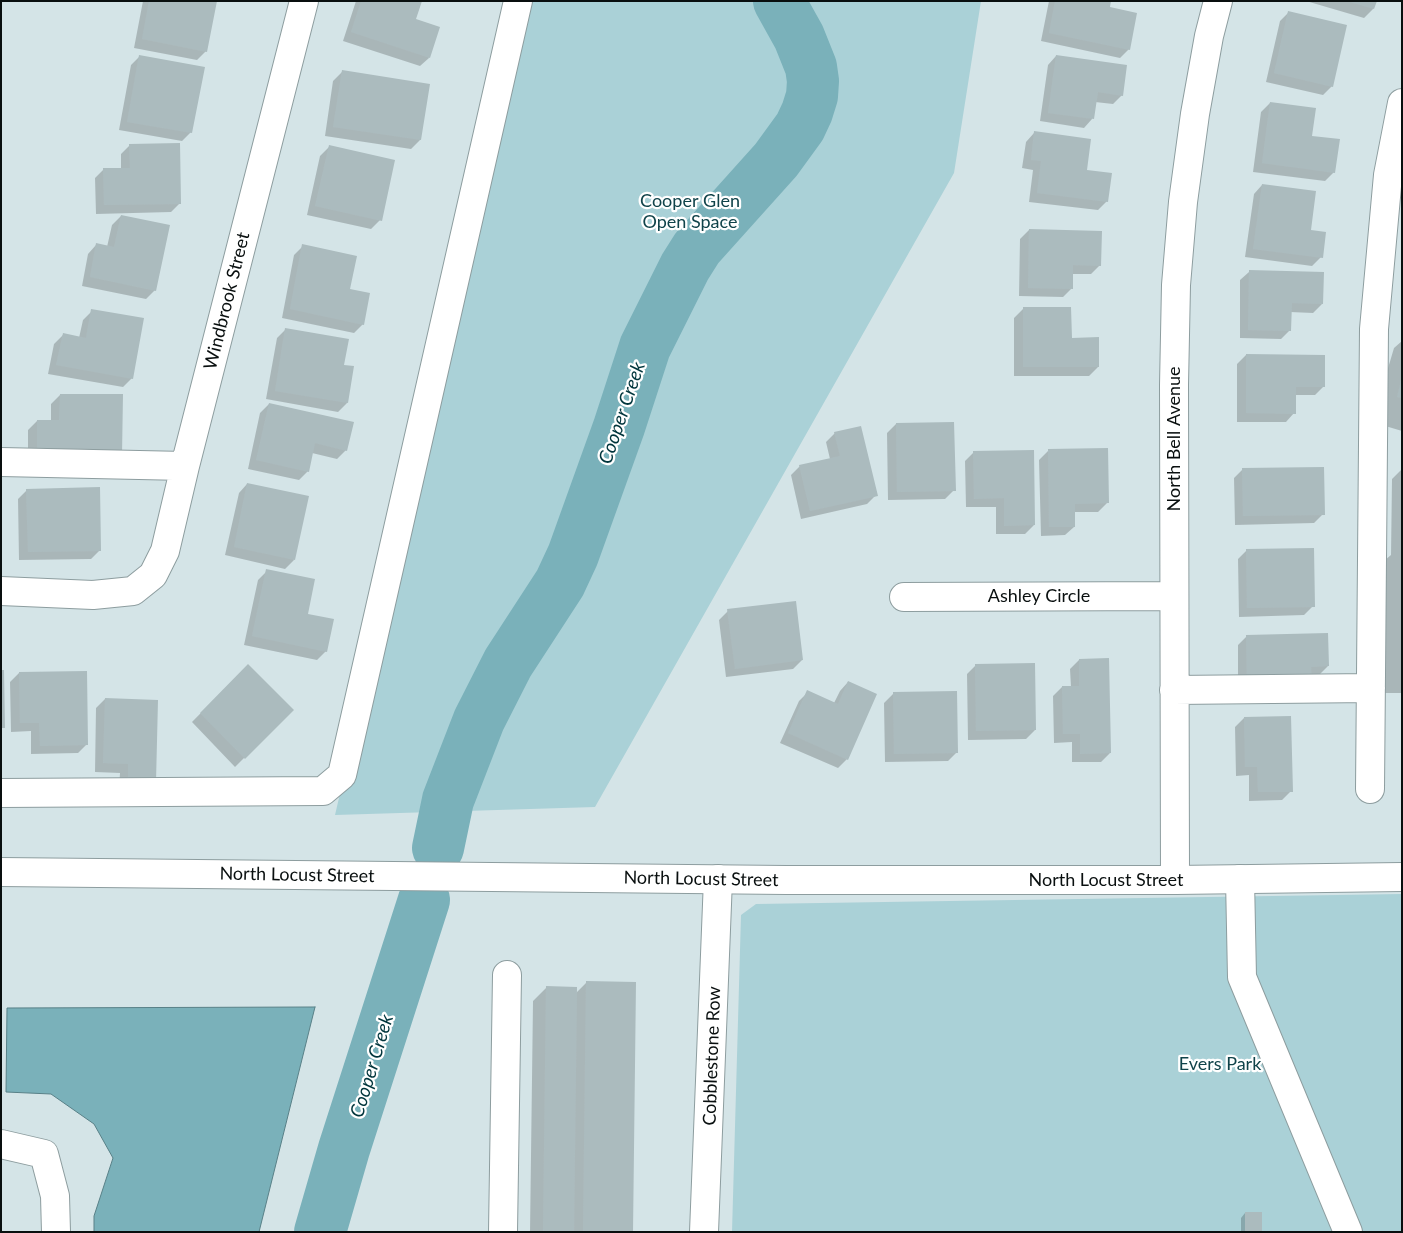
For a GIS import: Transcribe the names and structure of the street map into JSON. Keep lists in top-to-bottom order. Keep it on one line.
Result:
{"streets":{"street":["Windbrook Street","North Bell Avenue","Ashley Circle","North Locust Street","Cobblestone Row"]},"crossings":[["North Bell Avenue","Ashley Circle"],["North Bell Avenue","North Locust Street"],["North Locust Street","Cobblestone Row"]],"water":["Cooper Creek"],"parks":["Cooper Glen Open Space","Evers Park"]}
